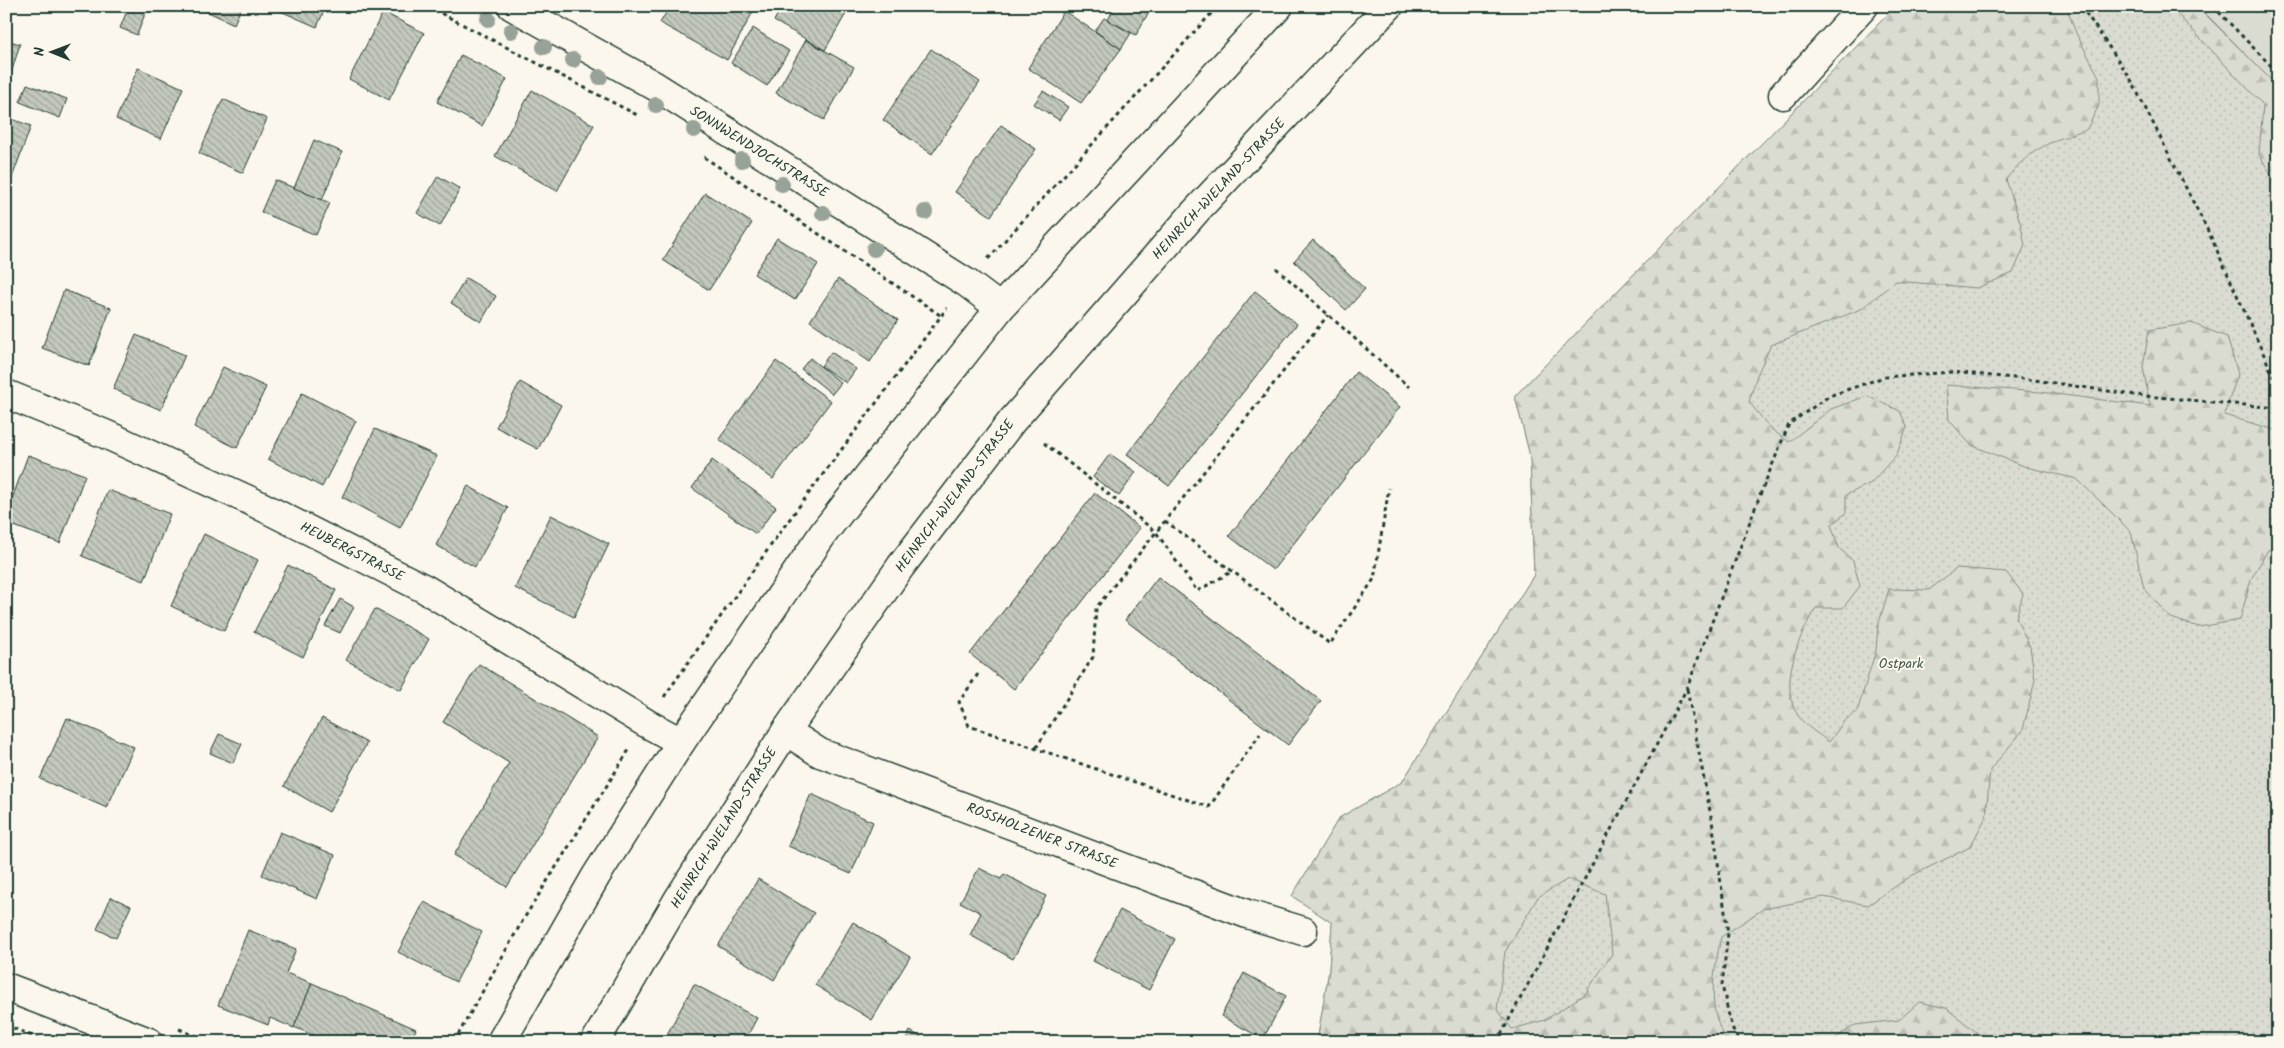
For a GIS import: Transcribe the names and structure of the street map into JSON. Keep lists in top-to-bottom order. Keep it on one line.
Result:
{"streets":{"main road":["SONNWENDJOCHSTRASSE","HEINRICH-WIELAND-STRASSE","HEUBERGSTRASSE","ROSSHOLZENER STRASSE"]},"crossings":[["HEINRICH-WIELAND-STRASSE","ROSSHOLZENER STRASSE"]],"parks":["Ostpark"],"north":"left"}
